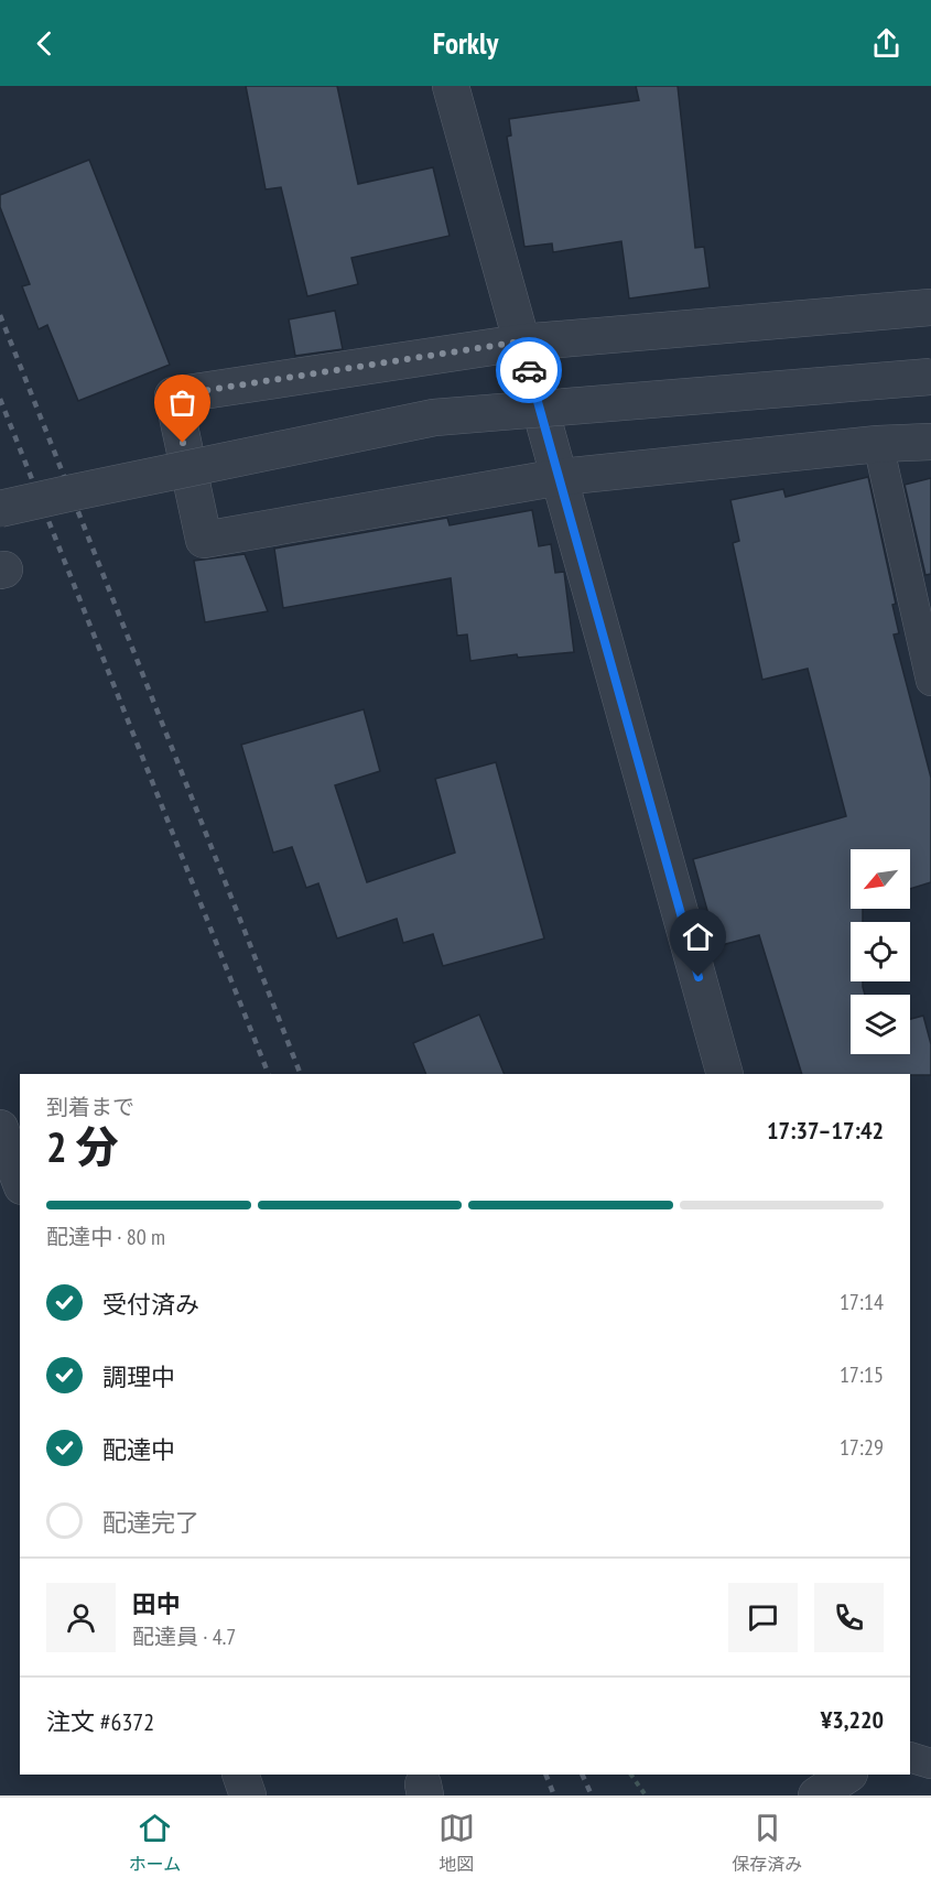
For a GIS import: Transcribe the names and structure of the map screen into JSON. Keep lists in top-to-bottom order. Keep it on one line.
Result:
{"north":"bottom left","page":{"header":"Forkly","heading":["2 分","到着まで","17:37–17:42"],"panel":["田中","配達員 · 4.7","注文 #6372","¥3,220"],"bar":"配達中 · 80 m","list":[["受付済み","17:14"],["調理中","17:15"],["配達中","17:29"],"配達完了"],"tabs":["ホーム","地図","保存済み"]}}
